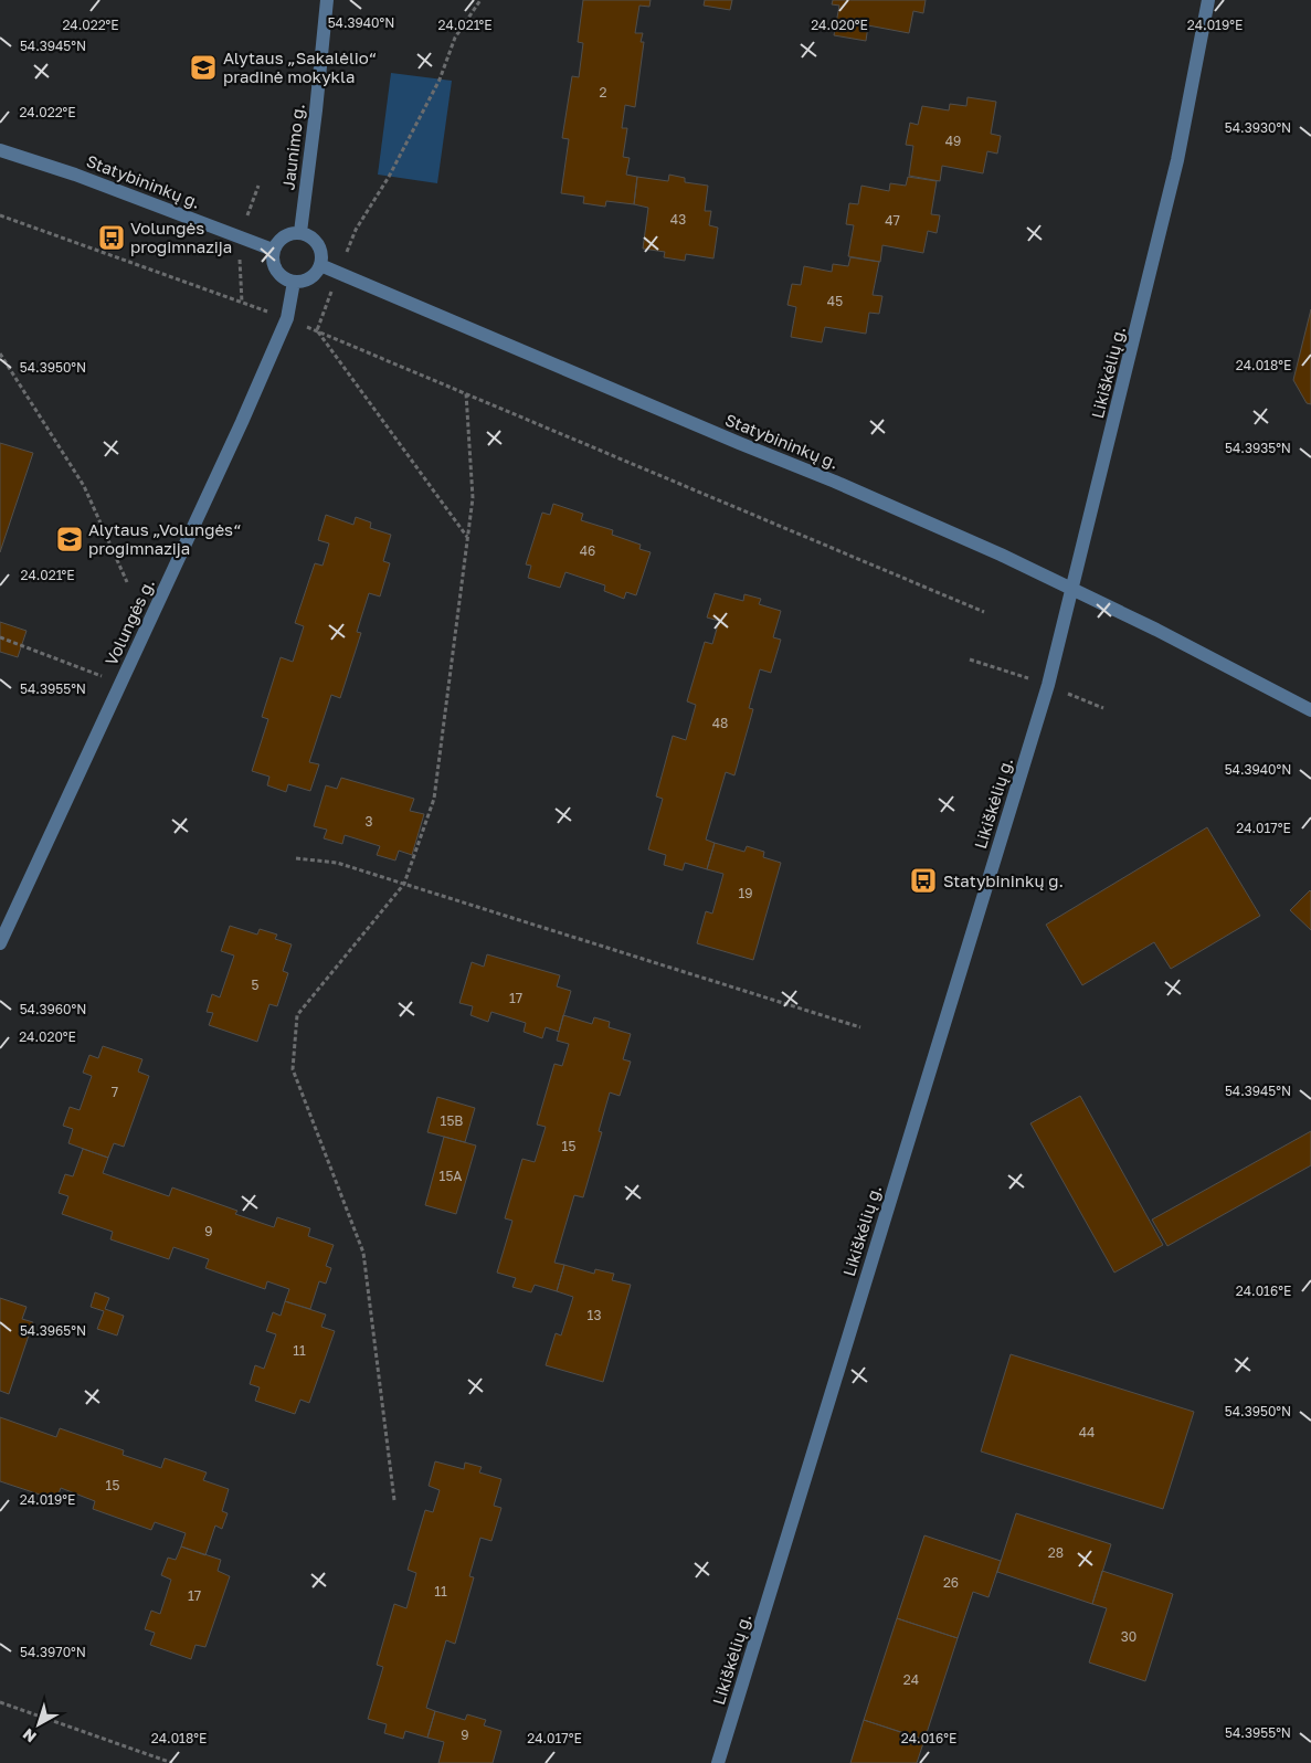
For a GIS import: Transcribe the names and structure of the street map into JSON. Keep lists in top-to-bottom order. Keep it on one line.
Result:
{"streets":{"street":["Jaunimo g.","Statybininkų g.","Likiškėlių g.","Volungės g."]},"crossings":[["Jaunimo g.","Statybininkų g."],["Jaunimo g.","Volungės g."],["Statybininkų g.","Likiškėlių g."],["Statybininkų g.","Volungės g."]],"places":{"school or university":["Alytaus „Sakalėlio“ pradinė mokykla","Alytaus „Volungės“ progimnazija"],"bus stop":["Volungės progimnazija","Statybininkų g."]},"house_numbers":["2","49","43","47","45","46","48","3","19","5","17","7","15B","15","15A","9","13","11","44","15","28","26","11","17","30","24","9"],"north":"bottom left","coordinates":["54.3940°N","24.022°E","24.021°E","24.020°E","24.019°E","54.3945°N","54.3930°N","24.018°E","54.3950°N","54.3935°N","54.3955°N","24.017°E","54.3960°N","24.016°E","54.3965°N","54.3970°N"]}
